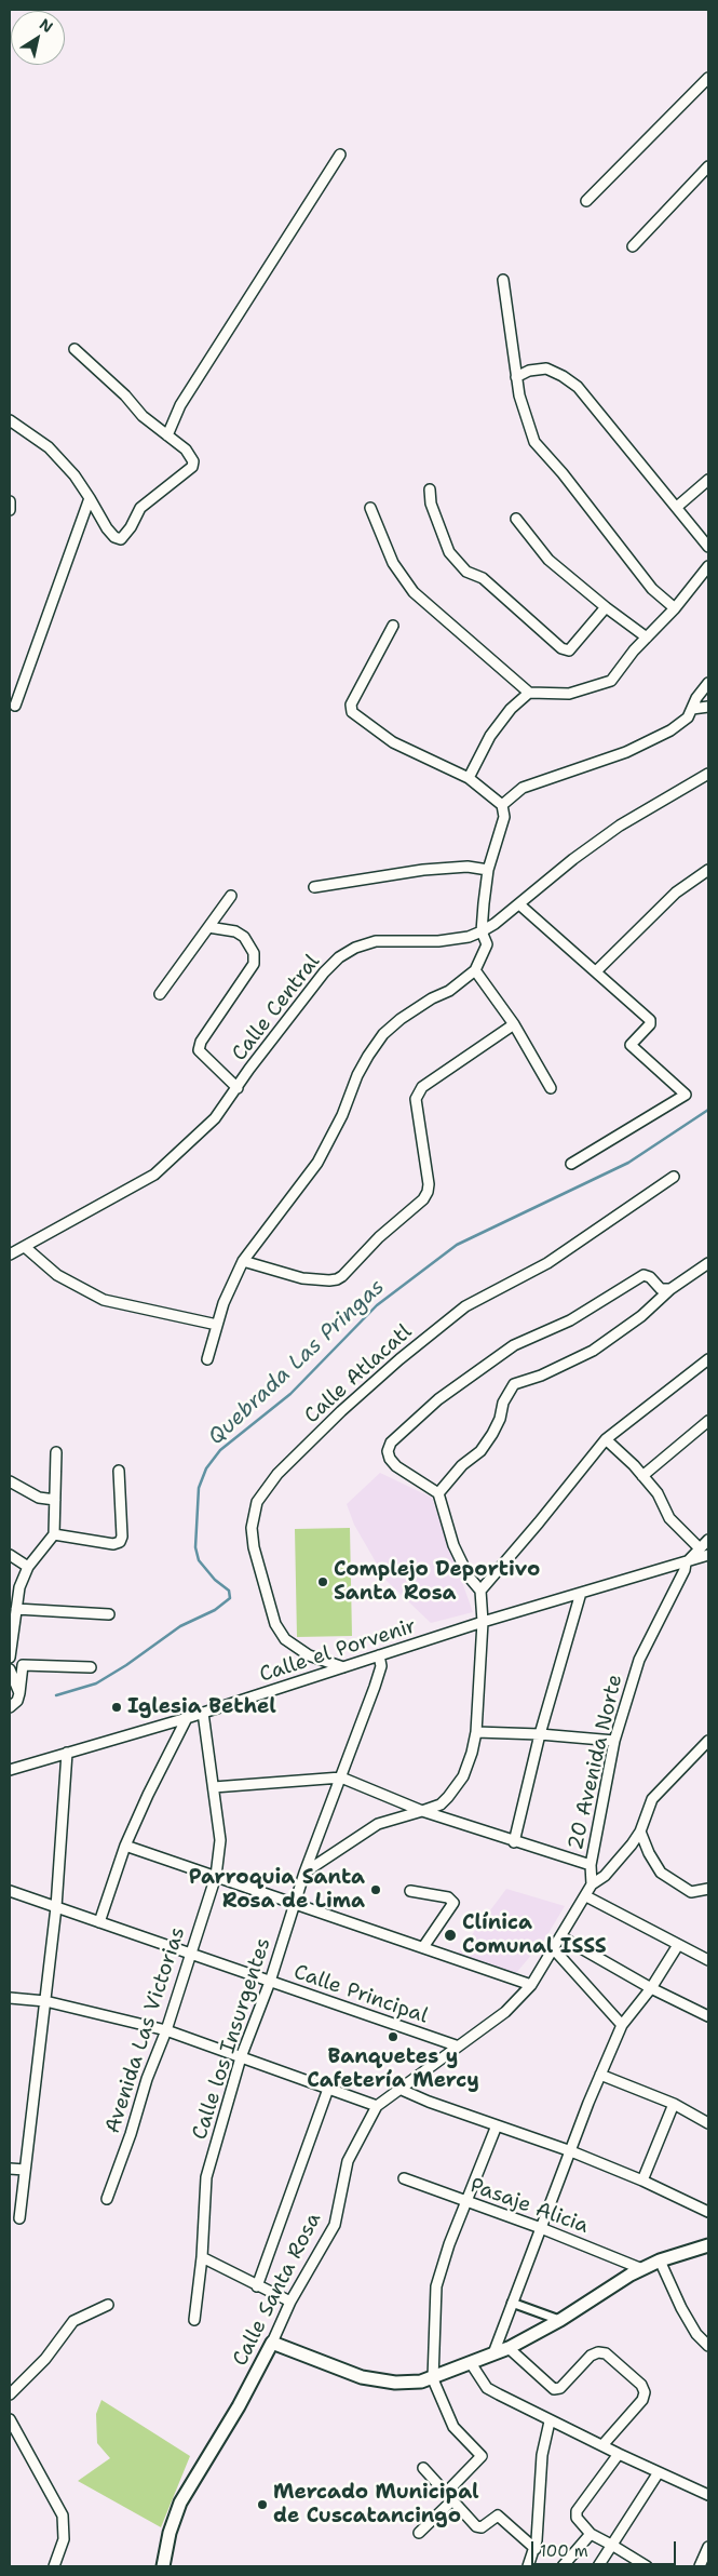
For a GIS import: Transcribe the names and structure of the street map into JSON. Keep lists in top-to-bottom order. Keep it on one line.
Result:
{"streets":{"street":["Calle Central","Calle Atlacatl","Calle el Porvenir","20 Avenida Norte","Calle Principal","Avenida Las Victorias","Calle los Insurgentes","Pasaje Alicia","Calle Santa Rosa"]},"crossings":[["Calle Atlacatl","Calle el Porvenir"],["Calle el Porvenir","20 Avenida Norte"],["Calle el Porvenir","Avenida Las Victorias"],["Calle el Porvenir","Calle los Insurgentes"],["Calle Principal","Avenida Las Victorias"],["Calle Principal","Calle los Insurgentes"]],"water":["Quebrada Las Pringas"],"places":["Complejo Deportivo Santa Rosa","Iglesia Bethel","Parroquia Santa Rosa de Lima","Clínica Comunal ISSS","Banquetes y Cafetería Mercy","Mercado Municipal de Cuscatancingo"],"scale_bar":"100 m","north":"top right"}
